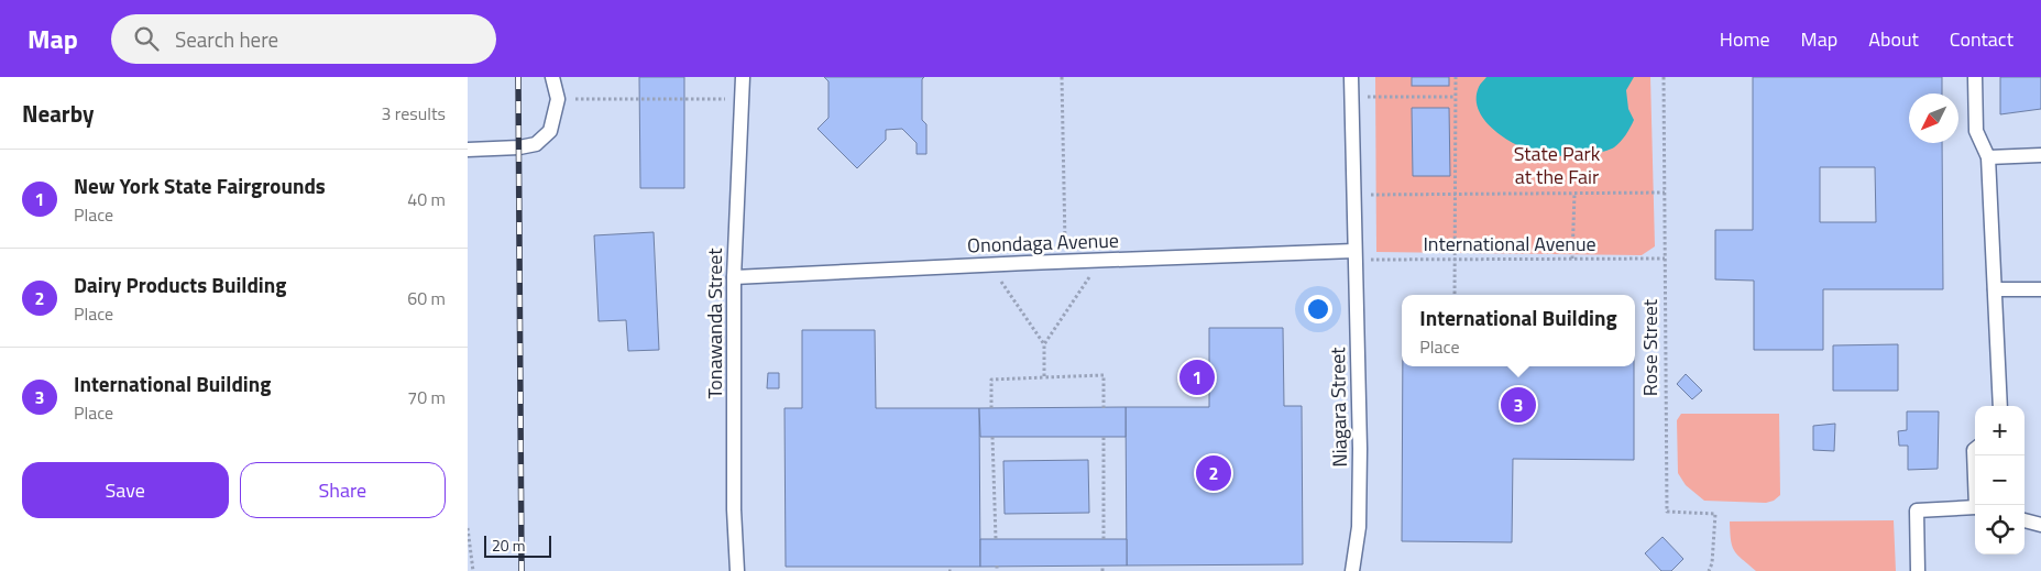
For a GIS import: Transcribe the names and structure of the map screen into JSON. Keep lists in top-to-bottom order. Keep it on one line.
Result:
{"streets":{"lane":["Onondaga Avenue","Tonawanda Street","Niagara Street"],"path":["International Avenue","Rose Street"]},"crossings":[["Onondaga Avenue","International Avenue"],["Onondaga Avenue","Tonawanda Street"],["Onondaga Avenue","Niagara Street"],["International Avenue","Rose Street"],["International Avenue","Niagara Street"]],"parks":["State Park at the Fair"],"scale_bar":"20 m","north":"bottom left","page":{"header":"Map","search":"Search here","nav":["Home","Map","About","Contact"],"heading":["Nearby","3 results"],"list":[{"mark":"1","name":"New York State Fairgrounds","note":"Place","value":"40 m"},{"mark":"2","name":"Dairy Products Building","note":"Place","value":"60 m"},{"mark":"3","name":"International Building","note":"Place","value":"70 m"}],"popup":["International Building","Place"],"pins":["1","3","2"],"map_buttons":["+","−"],"buttons":["Save","Share"],"scale":"20 m"}}
